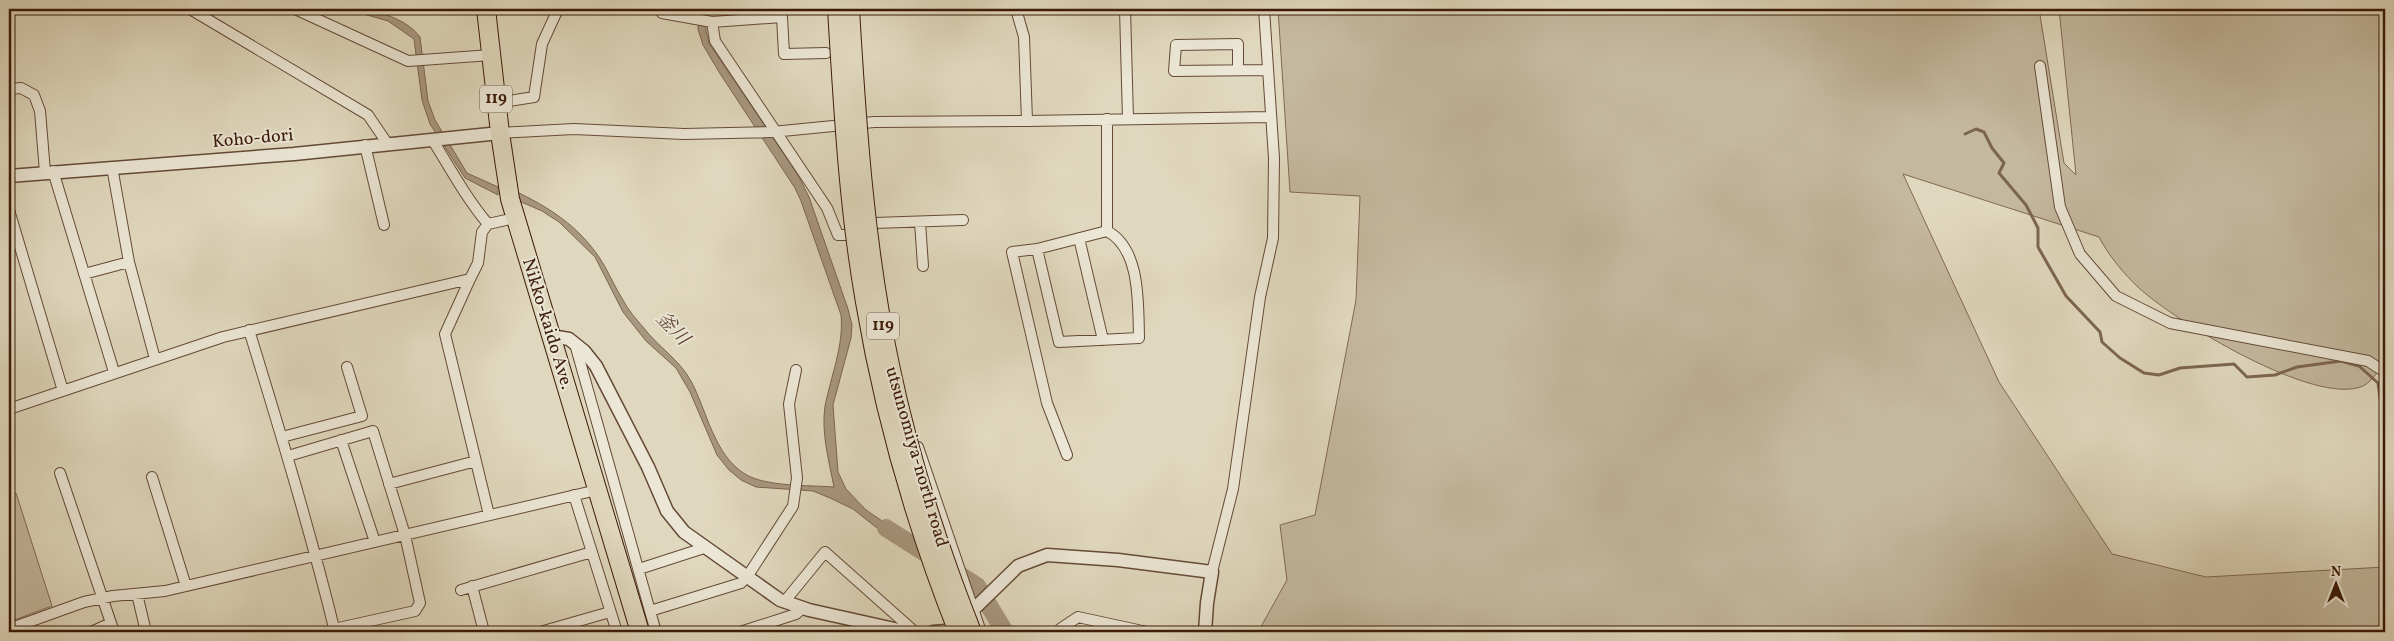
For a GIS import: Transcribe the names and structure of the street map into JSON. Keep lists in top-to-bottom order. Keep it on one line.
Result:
{"streets":{"highway":["119","Nikko-kaido Ave.","utsunomiya-north road"],"street":["Koho-dori"]},"crossings":[["Koho-dori","Nikko-kaido Ave."]],"water":["釜川"],"north":"top"}
